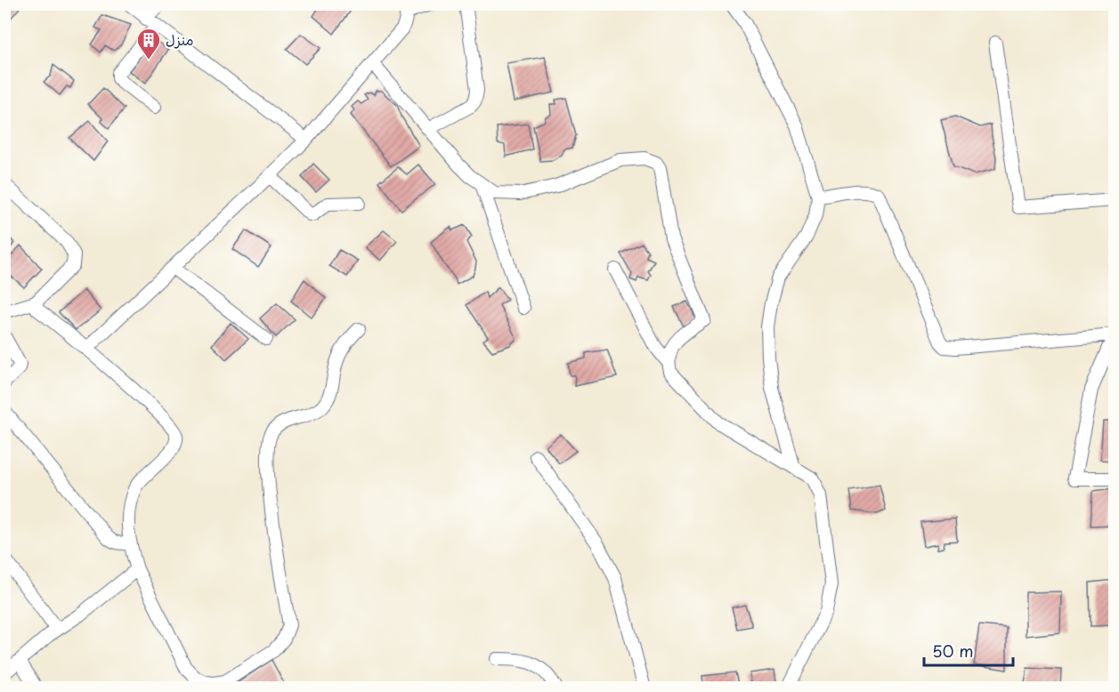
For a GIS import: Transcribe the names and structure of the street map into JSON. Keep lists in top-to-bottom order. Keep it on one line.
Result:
{"places":{"building":["منزل"]},"scale_bar":"50 m"}
